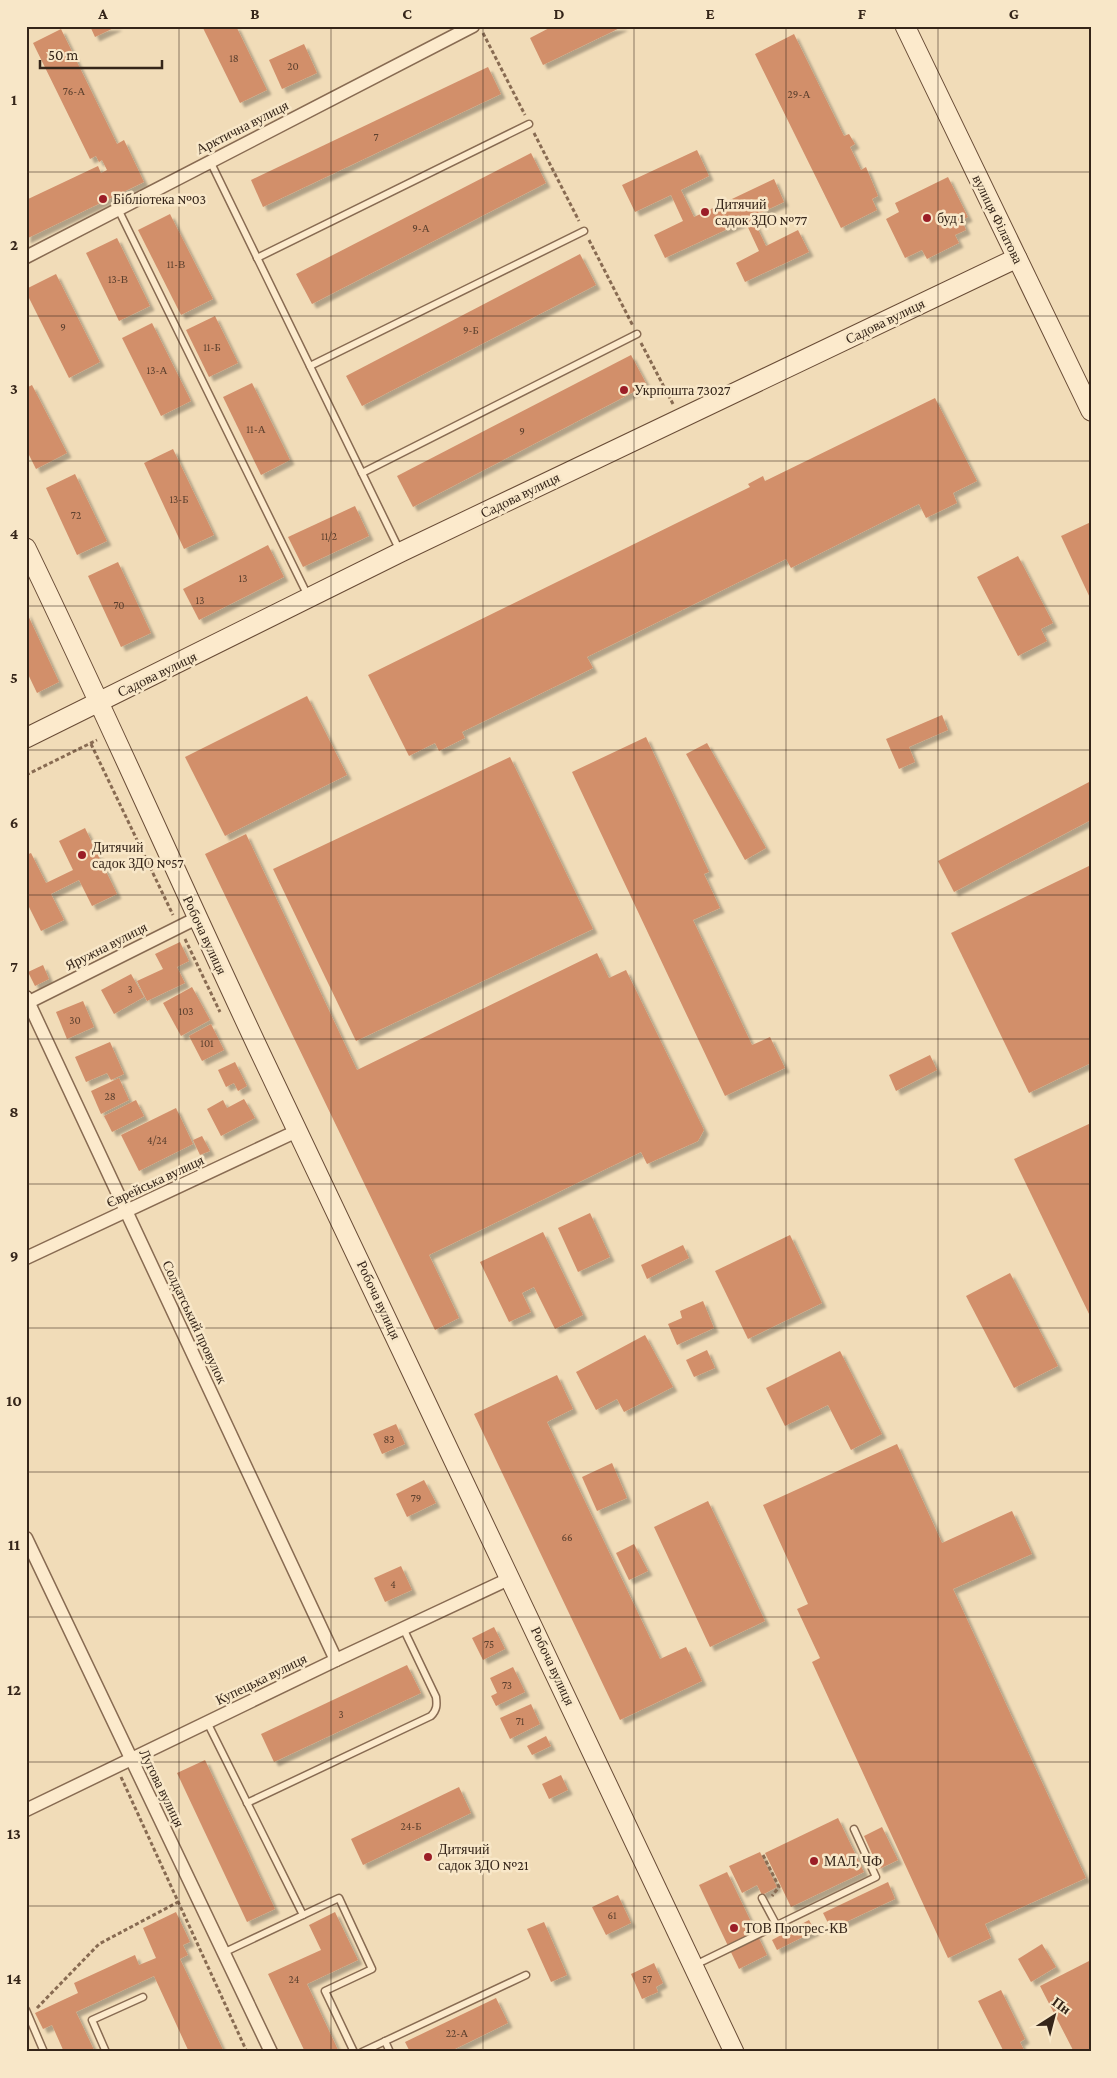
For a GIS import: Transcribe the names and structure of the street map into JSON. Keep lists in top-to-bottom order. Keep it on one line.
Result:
{"streets":{"street":["Арктична вулиця","вулиця Філатова","Садова вулиця","Робоча вулиця","Яружна вулиця","Єврейська вулиця","Солдатський провулок","Купецька вулиця","Лугова вулиця"]},"crossings":[["вулиця Філатова","Садова вулиця"],["Садова вулиця","Робоча вулиця"],["Робоча вулиця","Яружна вулиця"],["Робоча вулиця","Єврейська вулиця"],["Робоча вулиця","Купецька вулиця"],["Яружна вулиця","Солдатський провулок"],["Єврейська вулиця","Солдатський провулок"],["Солдатський провулок","Купецька вулиця"],["Купецька вулиця","Лугова вулиця"]],"places":["Бібліотека №03","Дитячий садок ЗДО №77","буд 1","Укрпошта 73027","Дитячий садок ЗДО №57","Дитячий садок ЗДО №21","МАЛ, ЧФ","ТОВ Прогрес-КВ"],"house_numbers":["18","20","76-А","29-А","7","9-А","11-В","13-В","9","9-Б","11-Б","13-А","11-А","9","13-Б","72","11/2","13","13","70","3","103","30","101","28","4/24","83","79","66","4","75","73","3","71","24-Б","61","24","57","22-А"],"scale_bar":"50 m","north":"top right","grid":{"columns":["A","B","C","D","E","F","G"],"rows":["1","2","3","4","5","6","7","8","9","10","11","12","13","14"]}}
